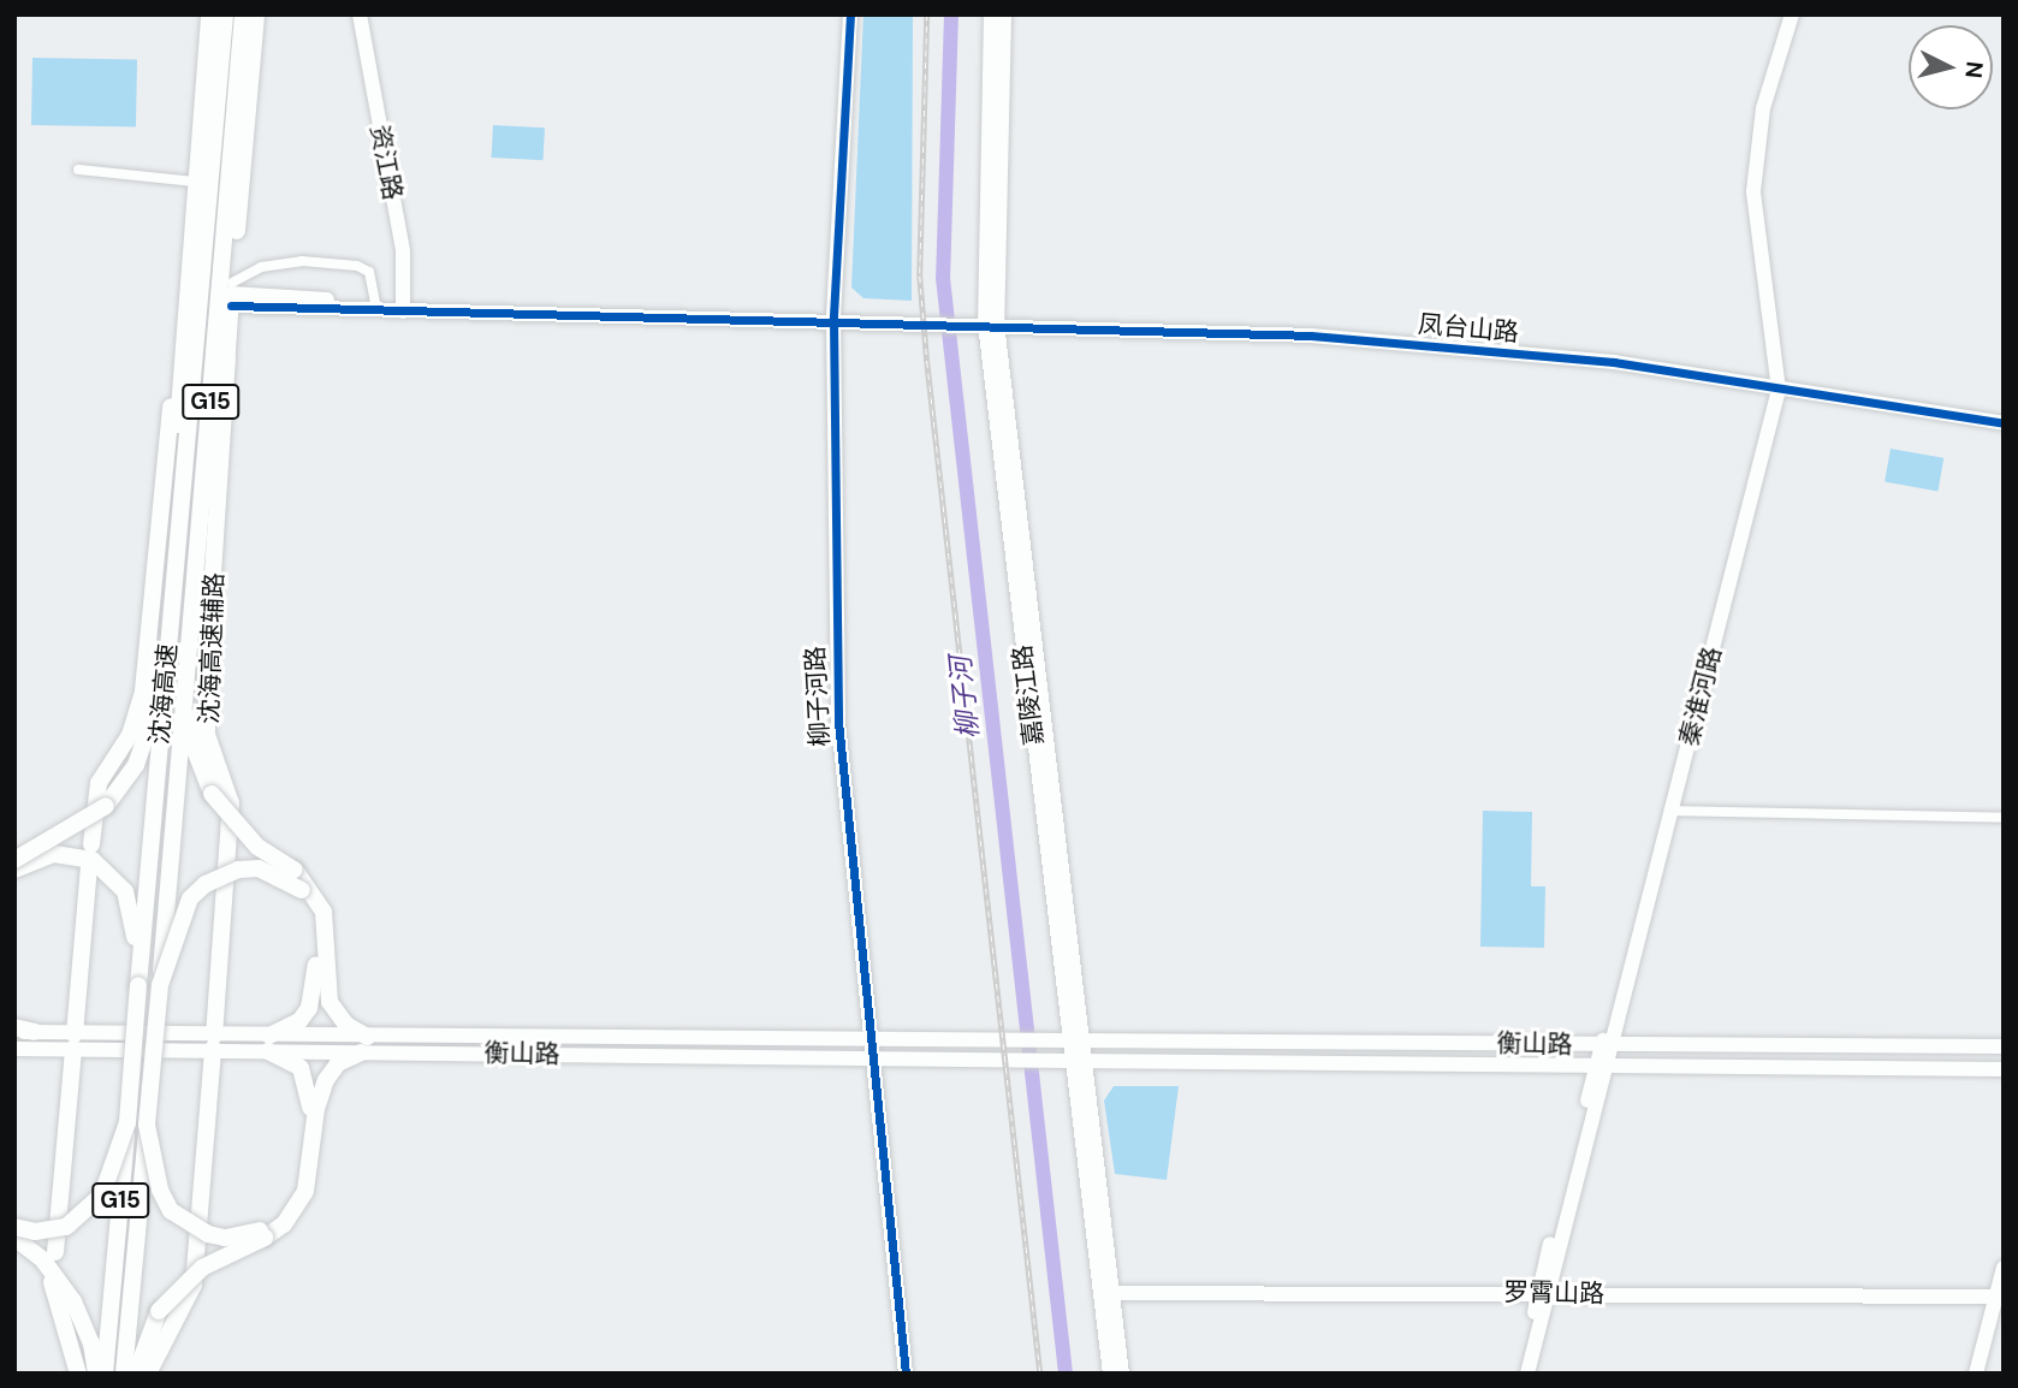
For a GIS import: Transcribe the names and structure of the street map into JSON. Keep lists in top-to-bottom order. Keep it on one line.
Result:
{"streets":{"highway":["G15","沈海高速辅路","沈海高速"],"main road":["资江路","凤台山路","嘉陵江路","柳子河路","秦淮河路","衡山路","罗霄山路"]},"crossings":[["资江路","凤台山路"],["凤台山路","嘉陵江路"],["凤台山路","柳子河路"],["凤台山路","秦淮河路"],["嘉陵江路","衡山路"],["嘉陵江路","罗霄山路"],["柳子河路","衡山路"],["秦淮河路","衡山路"],["秦淮河路","罗霄山路"]],"water":["柳子河"],"north":"right"}
